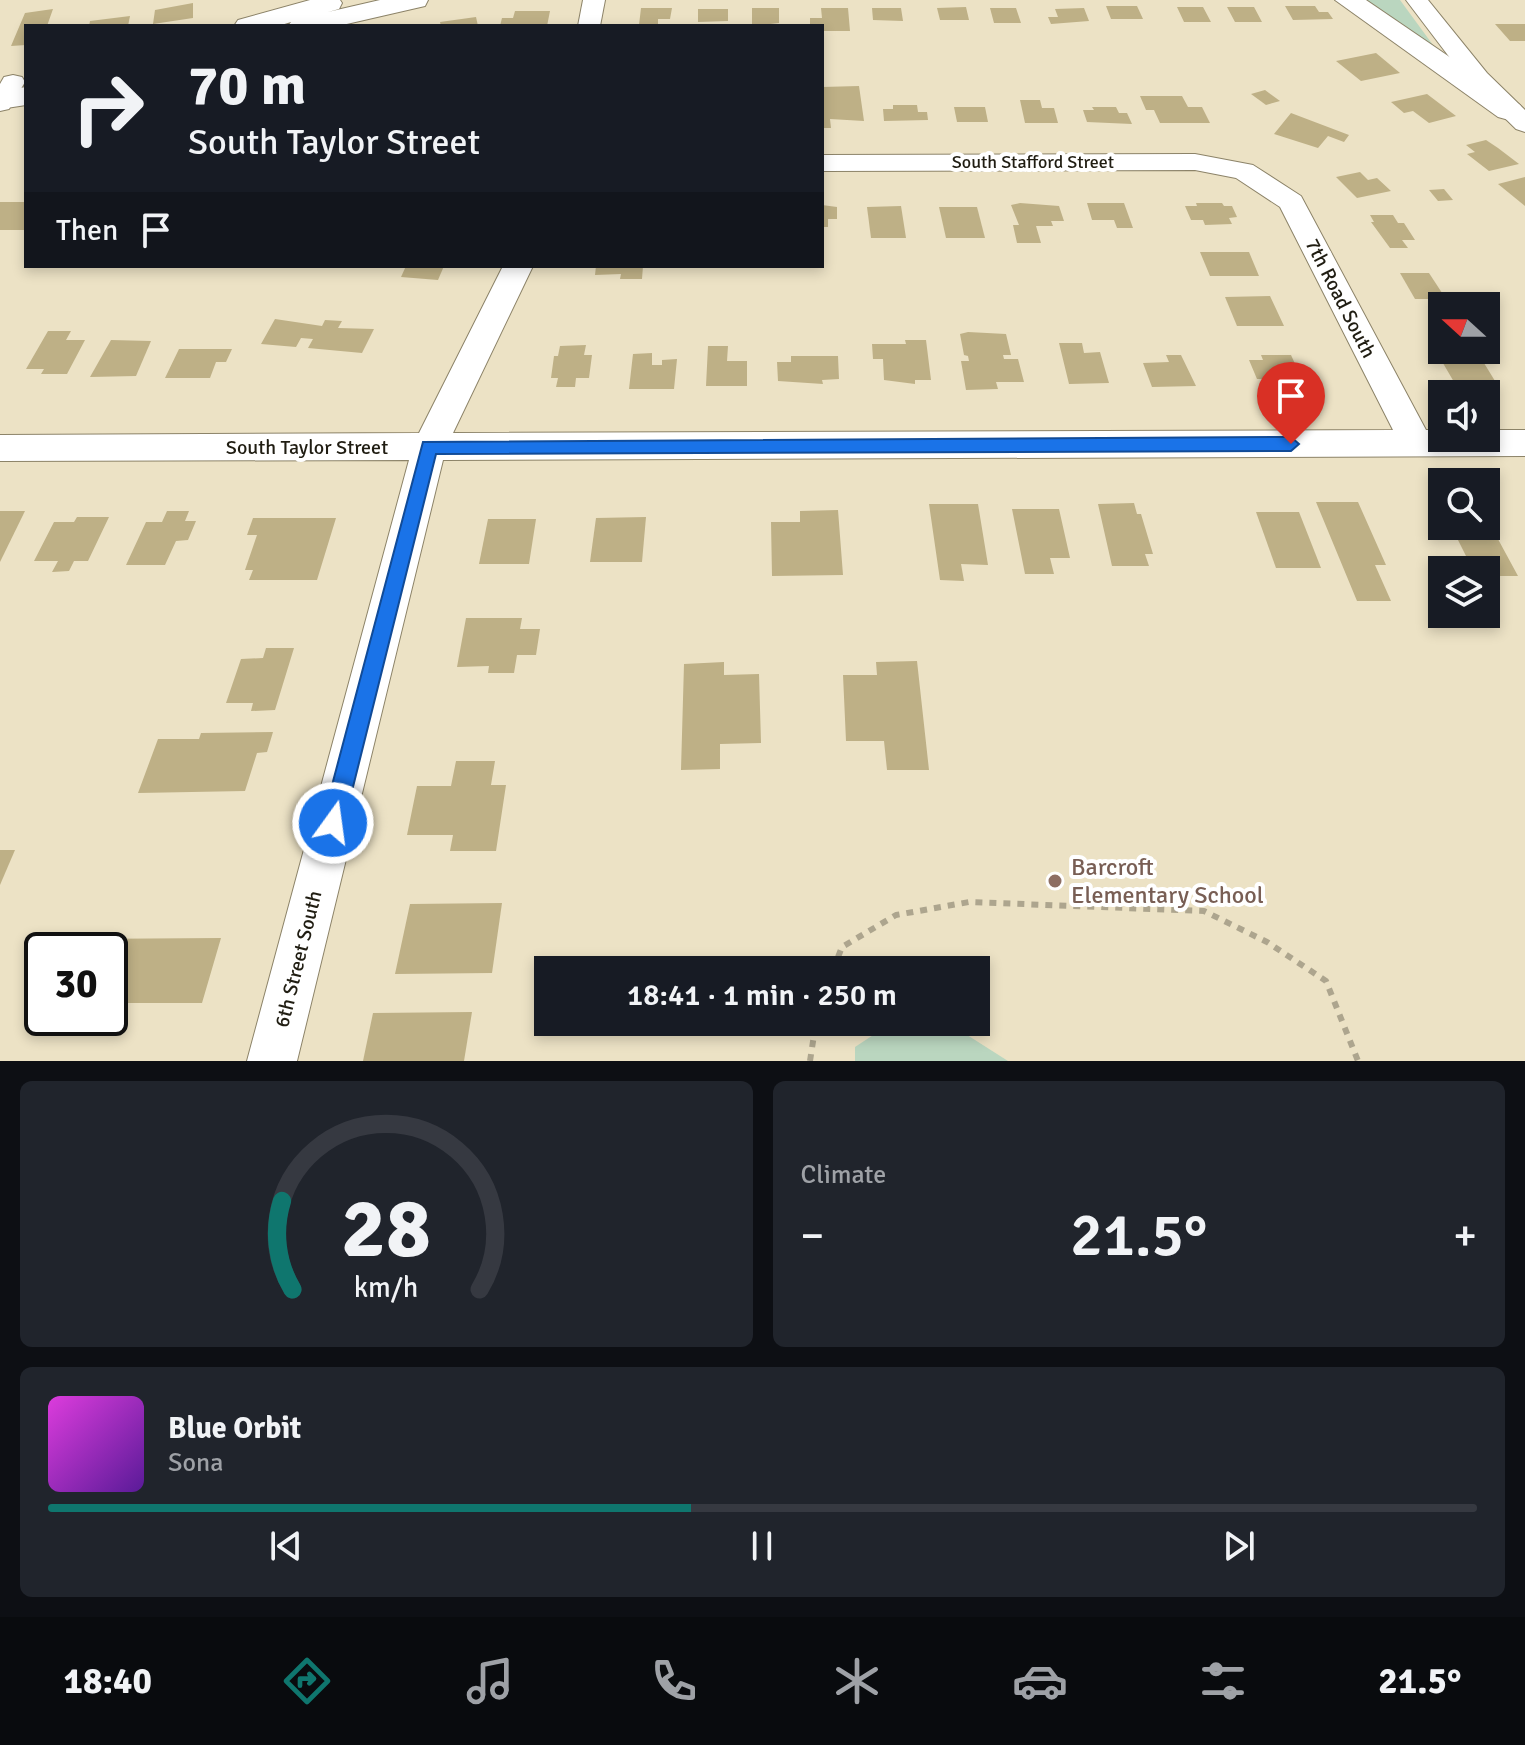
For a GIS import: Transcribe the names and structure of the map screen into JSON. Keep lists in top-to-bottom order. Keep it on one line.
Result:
{"streets":{"street":["South Stafford Street","7th Road South","South Taylor Street","6th Street South"]},"crossings":[["South Stafford Street","7th Road South"],["7th Road South","South Taylor Street"],["South Taylor Street","6th Street South"]],"places":["Barcroft Elementary School"],"north":"left","page":{"turn":["70 m","South Taylor Street"],"then":"Then","limit":"30","trip":"18:41 · 1 min · 250 m","tile":"Climate","heat":["−","21.5°","+"],"song":["Blue Orbit","Sona"],"tabs":["18:40","21.5°"],"gauge":["28","km/h"]}}
